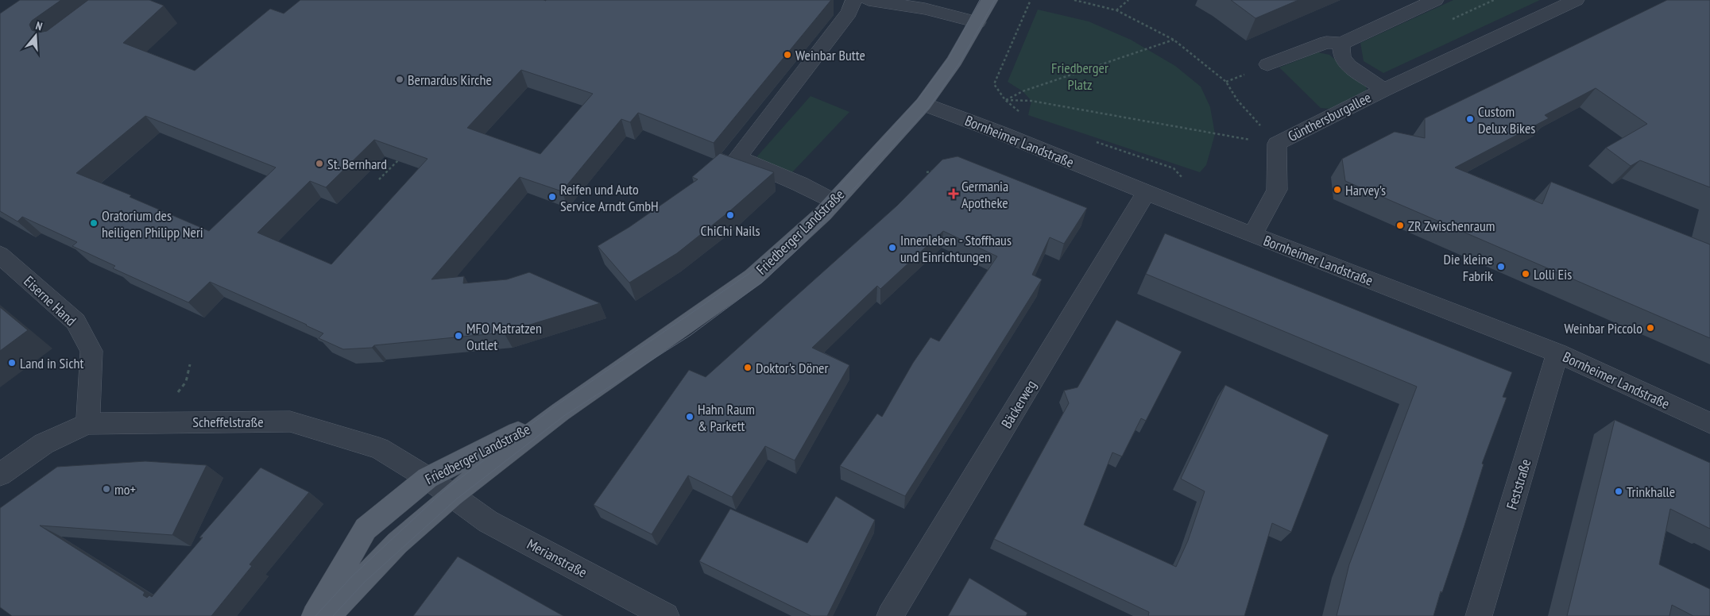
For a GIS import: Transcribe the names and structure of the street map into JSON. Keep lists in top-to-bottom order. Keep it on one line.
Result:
{"streets":{"main road":["Friedberger Landstraße"],"street":["Günthersburgallee","Bornheimer Landstraße","Eiserne Hand","Bäckerweg","Scheffelstraße","Feststraße","Merianstraße"]},"crossings":[["Günthersburgallee","Bornheimer Landstraße"],["Bornheimer Landstraße","Friedberger Landstraße"],["Bornheimer Landstraße","Bäckerweg"],["Bornheimer Landstraße","Feststraße"],["Friedberger Landstraße","Scheffelstraße"],["Friedberger Landstraße","Merianstraße"],["Eiserne Hand","Scheffelstraße"],["Scheffelstraße","Merianstraße"]],"parks":["Friedberger Platz"],"places":{"other":["Weinbar Butte","Bernardus Kirche","Custom Delux Bikes","St. Bernhard","Harvey's","Reifen und Auto Service Arndt GmbH","ChiChi Nails","Oratorium des heiligen Philipp Neri","ZR Zwischenraum","Innenleben - Stoffhaus und Einrichtungen","Die kleine Fabrik","Lolli Eis","Weinbar Piccolo","MFO Matratzen Outlet","Land in Sicht","Doktor's Döner","Hahn Raum & Parkett","mo+","Trinkhalle"],"health":["Germania Apotheke"]},"north":"top"}
